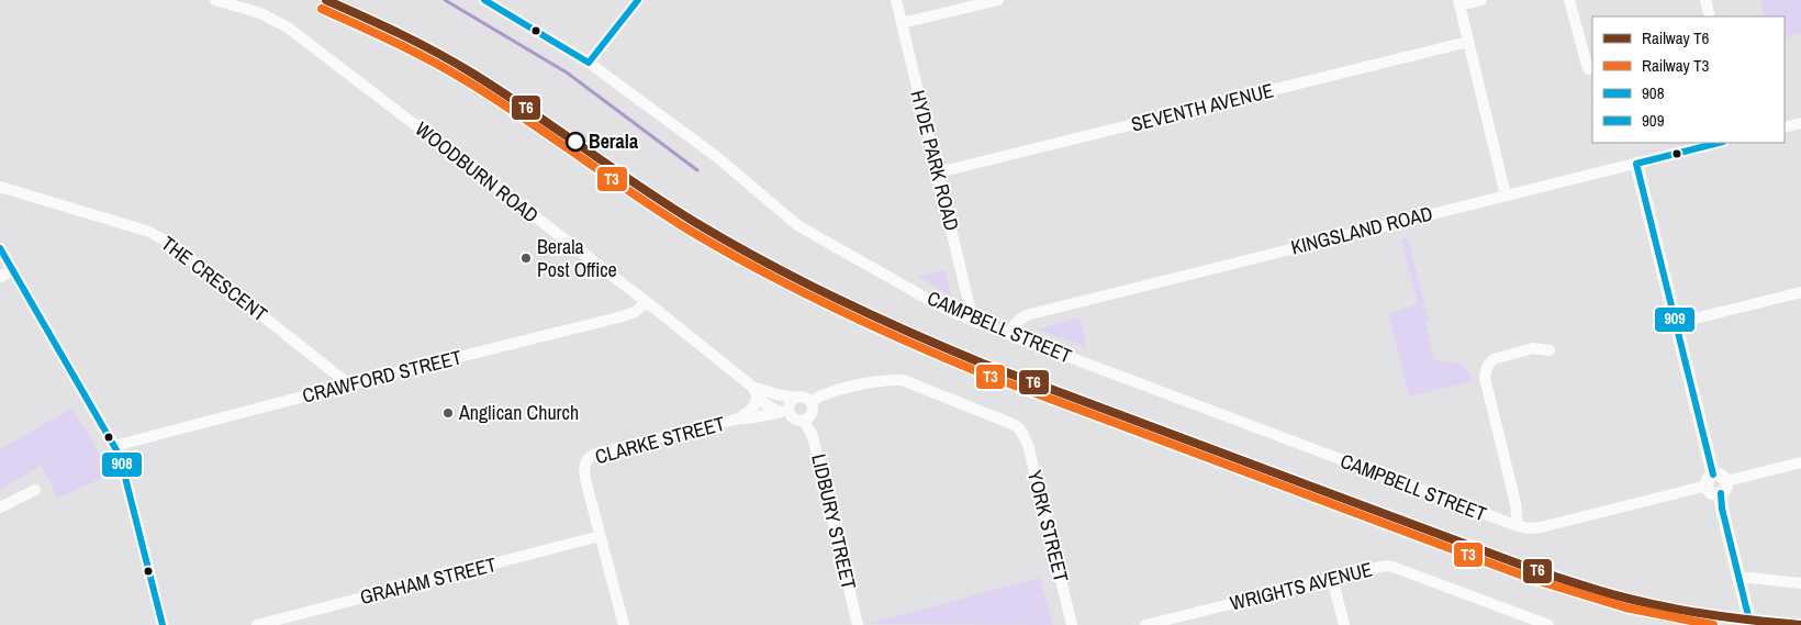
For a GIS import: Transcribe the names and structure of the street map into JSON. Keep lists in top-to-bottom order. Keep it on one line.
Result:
{"streets":{"street":["SEVENTH AVENUE","HYDE PARK ROAD","WOODBURN ROAD","KINGSLAND ROAD","THE CRESCENT","CAMPBELL STREET","CRAWFORD STREET","CLARKE STREET","LIDBURY STREET","YORK STREET","GRAHAM STREET","WRIGHTS AVENUE"]},"crossings":[["SEVENTH AVENUE","HYDE PARK ROAD"],["HYDE PARK ROAD","CAMPBELL STREET"],["WOODBURN ROAD","CRAWFORD STREET"],["WOODBURN ROAD","CLARKE STREET"],["WOODBURN ROAD","LIDBURY STREET"],["WOODBURN ROAD","YORK STREET"],["KINGSLAND ROAD","CAMPBELL STREET"],["THE CRESCENT","CRAWFORD STREET"],["CLARKE STREET","LIDBURY STREET"],["CLARKE STREET","YORK STREET"],["CLARKE STREET","GRAHAM STREET"],["LIDBURY STREET","YORK STREET"]],"places":["Berala","Berala Post Office","Anglican Church"],"lines":["rail line T6","transit line 908","rail line T3","transit line 909"],"legend":["Railway T6","Railway T3","908","909"]}
